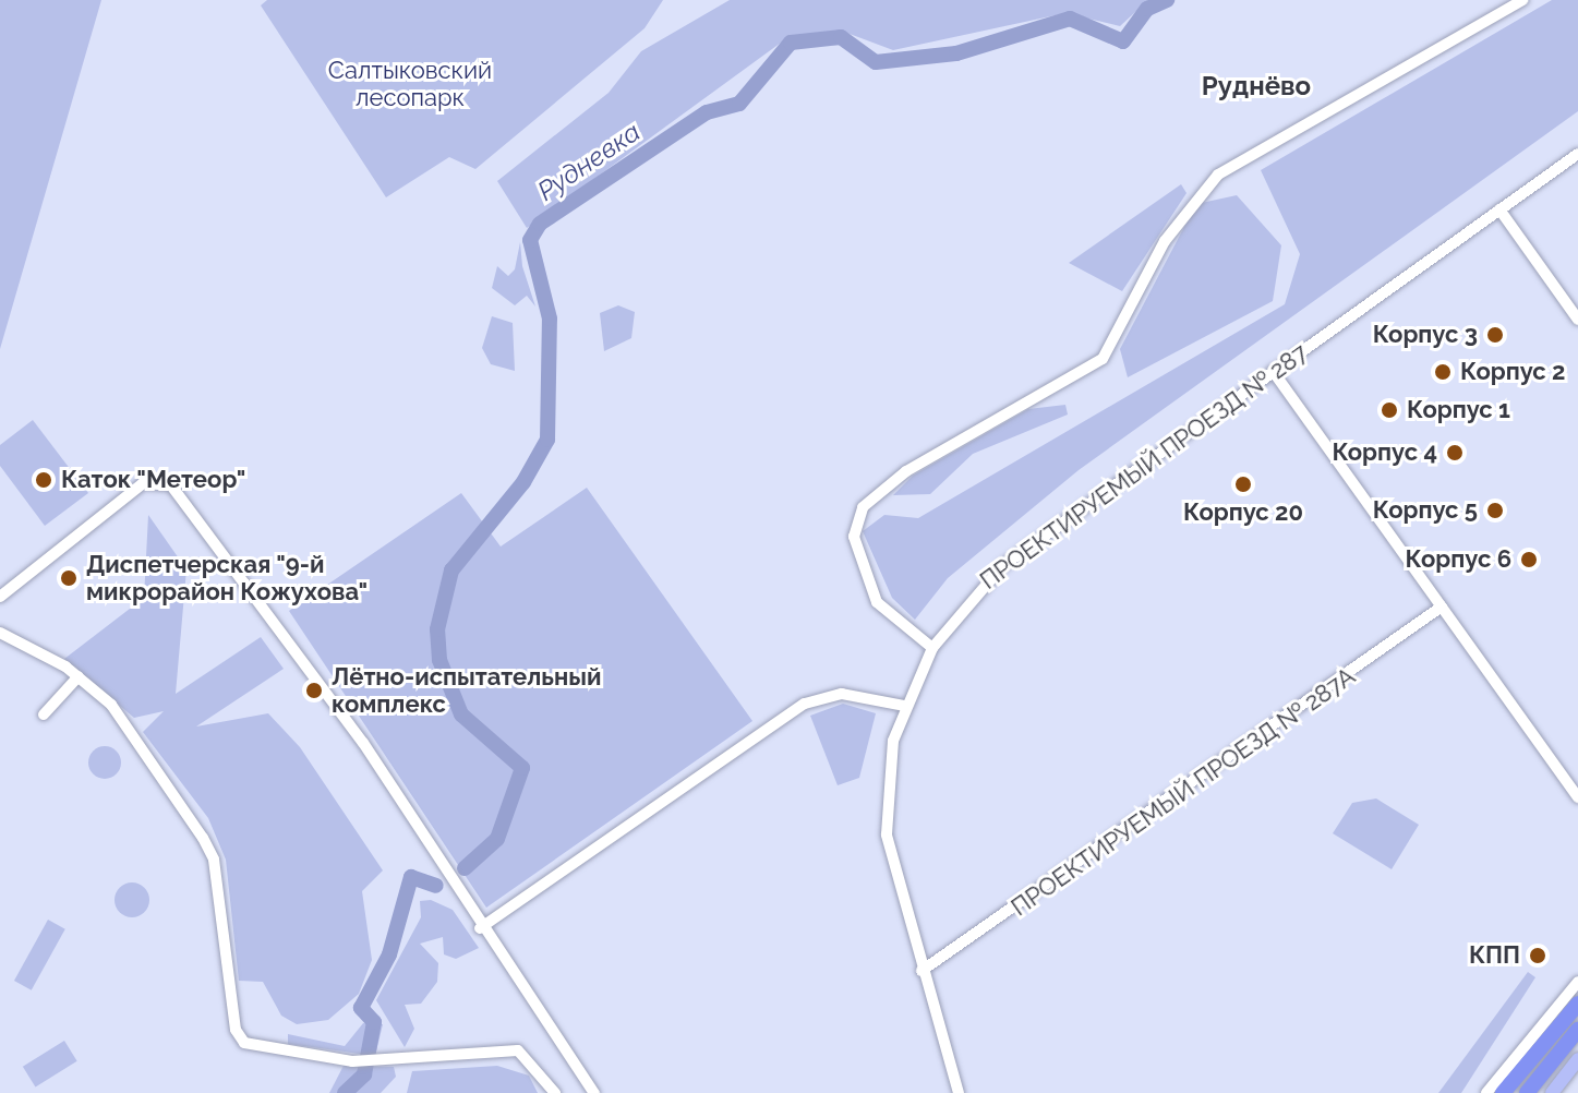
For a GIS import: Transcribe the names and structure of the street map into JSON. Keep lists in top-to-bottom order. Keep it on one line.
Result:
{"streets":{"street":["ПРОЕКТИРУЕМЫЙ ПРОЕЗД № 287","ПРОЕКТИРУЕМЫЙ ПРОЕЗД № 287А"]},"crossings":[["ПРОЕКТИРУЕМЫЙ ПРОЕЗД № 287","ПРОЕКТИРУЕМЫЙ ПРОЕЗД № 287А"]],"districts":["Руднёво"],"water":["Рудневка"],"parks":["Салтыковский лесопарк"],"places":["Корпус 3","Корпус 2","Корпус 1","Корпус 4","Каток \"Метеор\"","Корпус 20","Корпус 5","Корпус 6","Диспетчерская \"9-й микрорайон Кожухова\"","Лётно-испытательный комплекс","КПП"]}
